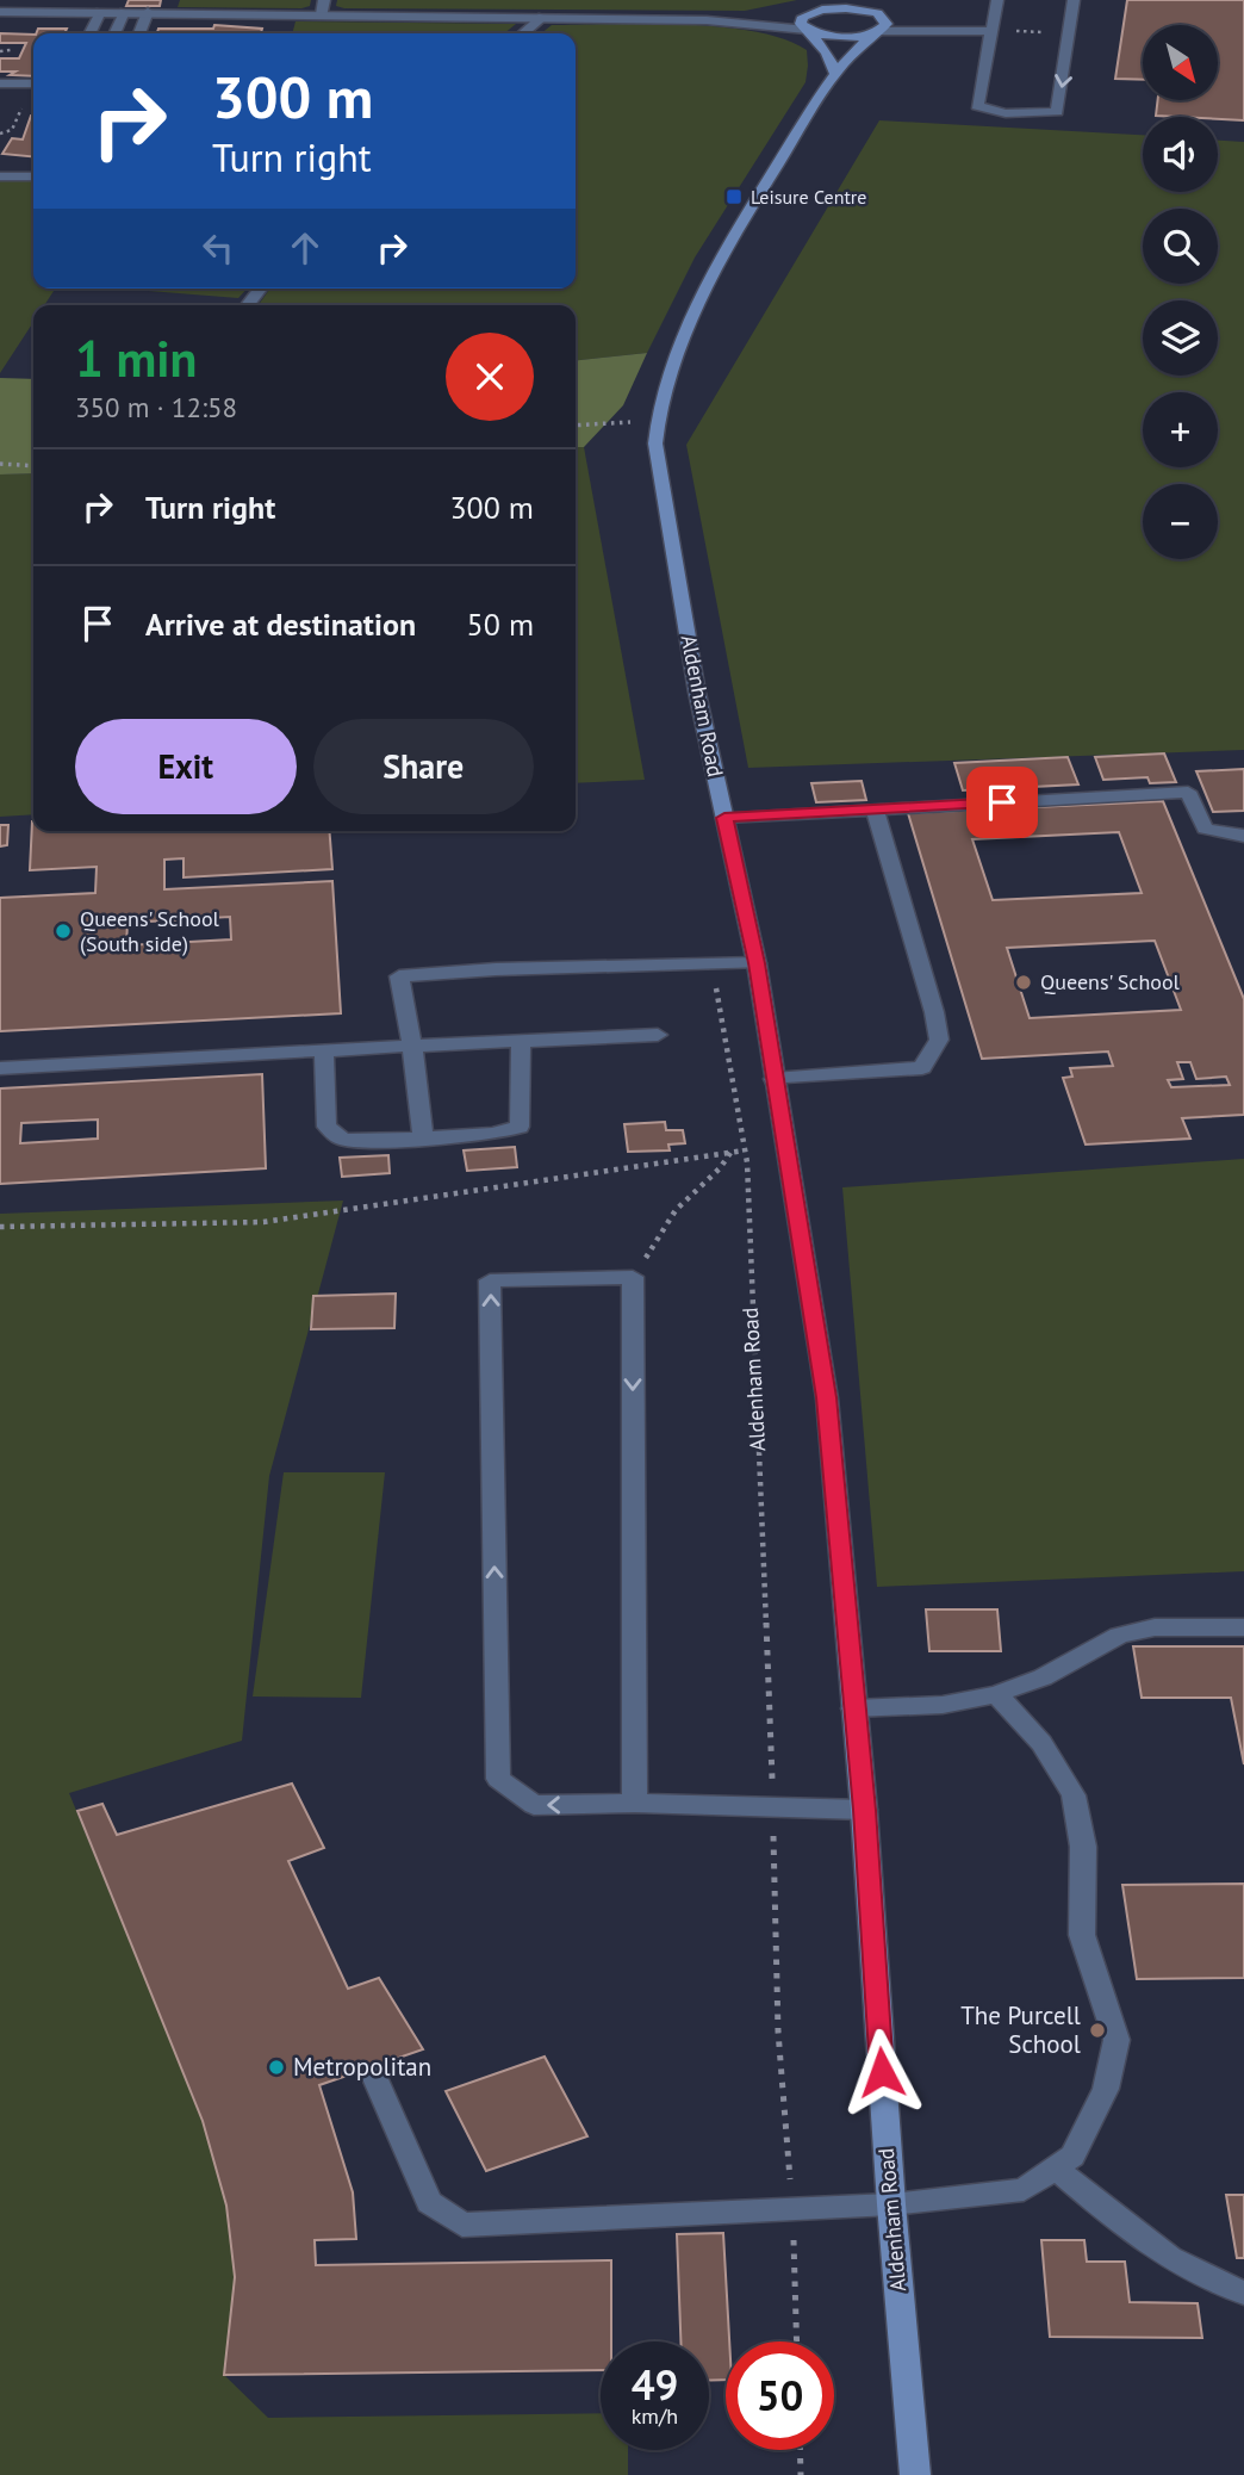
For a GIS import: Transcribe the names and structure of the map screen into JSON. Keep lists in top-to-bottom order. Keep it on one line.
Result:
{"streets":{"main road":["Aldenham Road"]},"places":{"transit":["Leisure Centre"],"other":["Queens' School (South side)","Queens' School","The Purcell School","Metropolitan"]},"north":"bottom right","page":{"map_buttons":["+","−"],"turn":["300 m","Turn right"],"heading":["1 min","350 m · 12:58"],"list":[{"name":"Turn right","value":"300 m"},{"name":"Arrive at destination","value":"50 m"}],"buttons":["Exit","Share"],"speed":"49 km/h","limit":"50"}}
